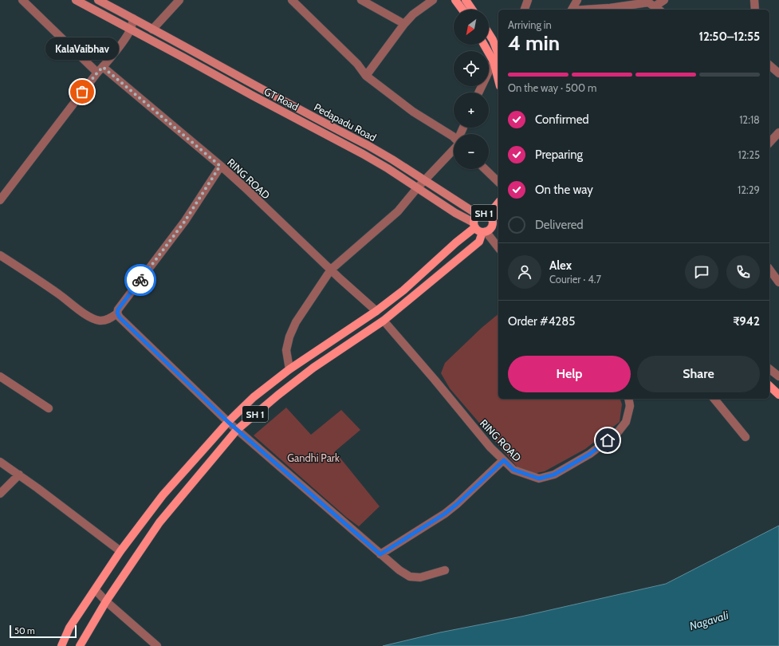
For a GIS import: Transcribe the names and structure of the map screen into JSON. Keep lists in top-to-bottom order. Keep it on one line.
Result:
{"streets":{"main road":["GT Road","Pedapadu Road","SH 1"],"street":["RING ROAD"]},"crossings":[["GT Road","SH 1"],["Pedapadu Road","SH 1"],["RING ROAD","SH 1"]],"water":["Nagavali"],"parks":["Gandhi Park"],"places":["KalaVaibhav"],"scale_bar":"50 m","north":"bottom left","page":{"map_buttons":["+","−"],"heading":["4 min","Arriving in","12:50–12:55"],"panel":["Alex","Courier · 4.7","Order #4285","₹942"],"bubble":"KalaVaibhav","bar":"On the way · 500 m","list":[["Confirmed","12:18"],["Preparing","12:25"],["On the way","12:29"],"Delivered"],"buttons":["Help","Share"],"scale":"50 m"}}
